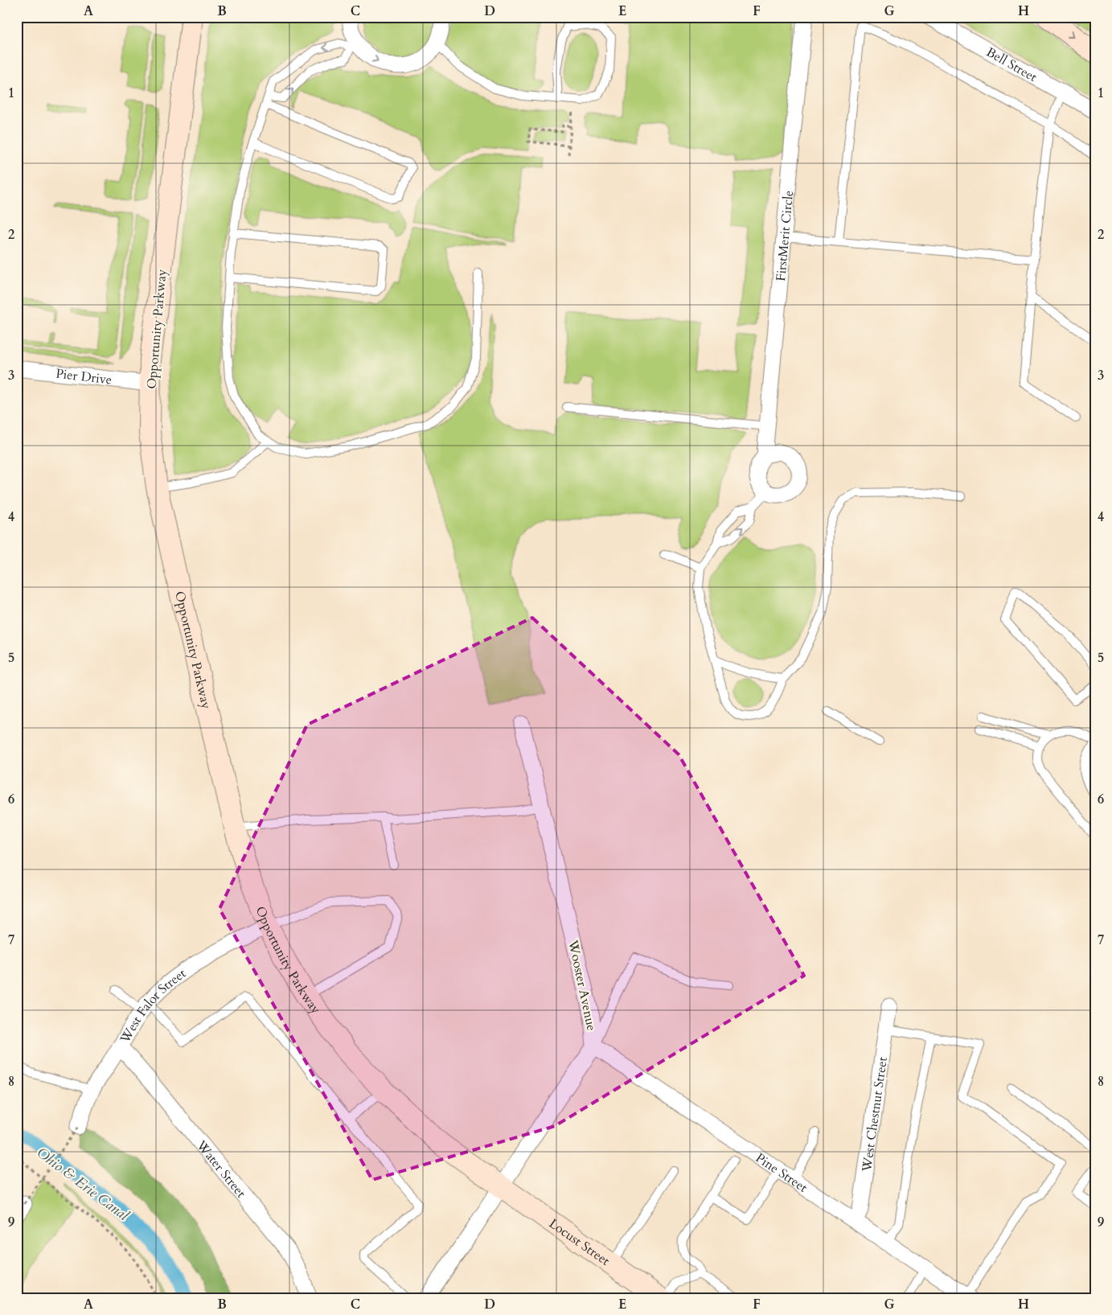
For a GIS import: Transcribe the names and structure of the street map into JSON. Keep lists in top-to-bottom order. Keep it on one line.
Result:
{"streets":{"main road":["Opportunity Parkway","Locust Street"],"street":["Bell Street","FirstMerit Circle","Pier Drive","Wooster Avenue","West Falor Street","West Chestnut Street","Water Street","Pine Street"]},"crossings":[["Opportunity Parkway","Pier Drive"],["Opportunity Parkway","Wooster Avenue"],["Opportunity Parkway","West Falor Street"],["Opportunity Parkway","Locust Street"],["Wooster Avenue","Pine Street"],["Wooster Avenue","Locust Street"],["West Falor Street","Water Street"],["West Chestnut Street","Pine Street"]],"water":["Ohio & Erie Canal"],"grid":{"columns":["A","B","C","D","E","F","G","H"],"rows":["1","2","3","4","5","6","7","8","9"]}}
